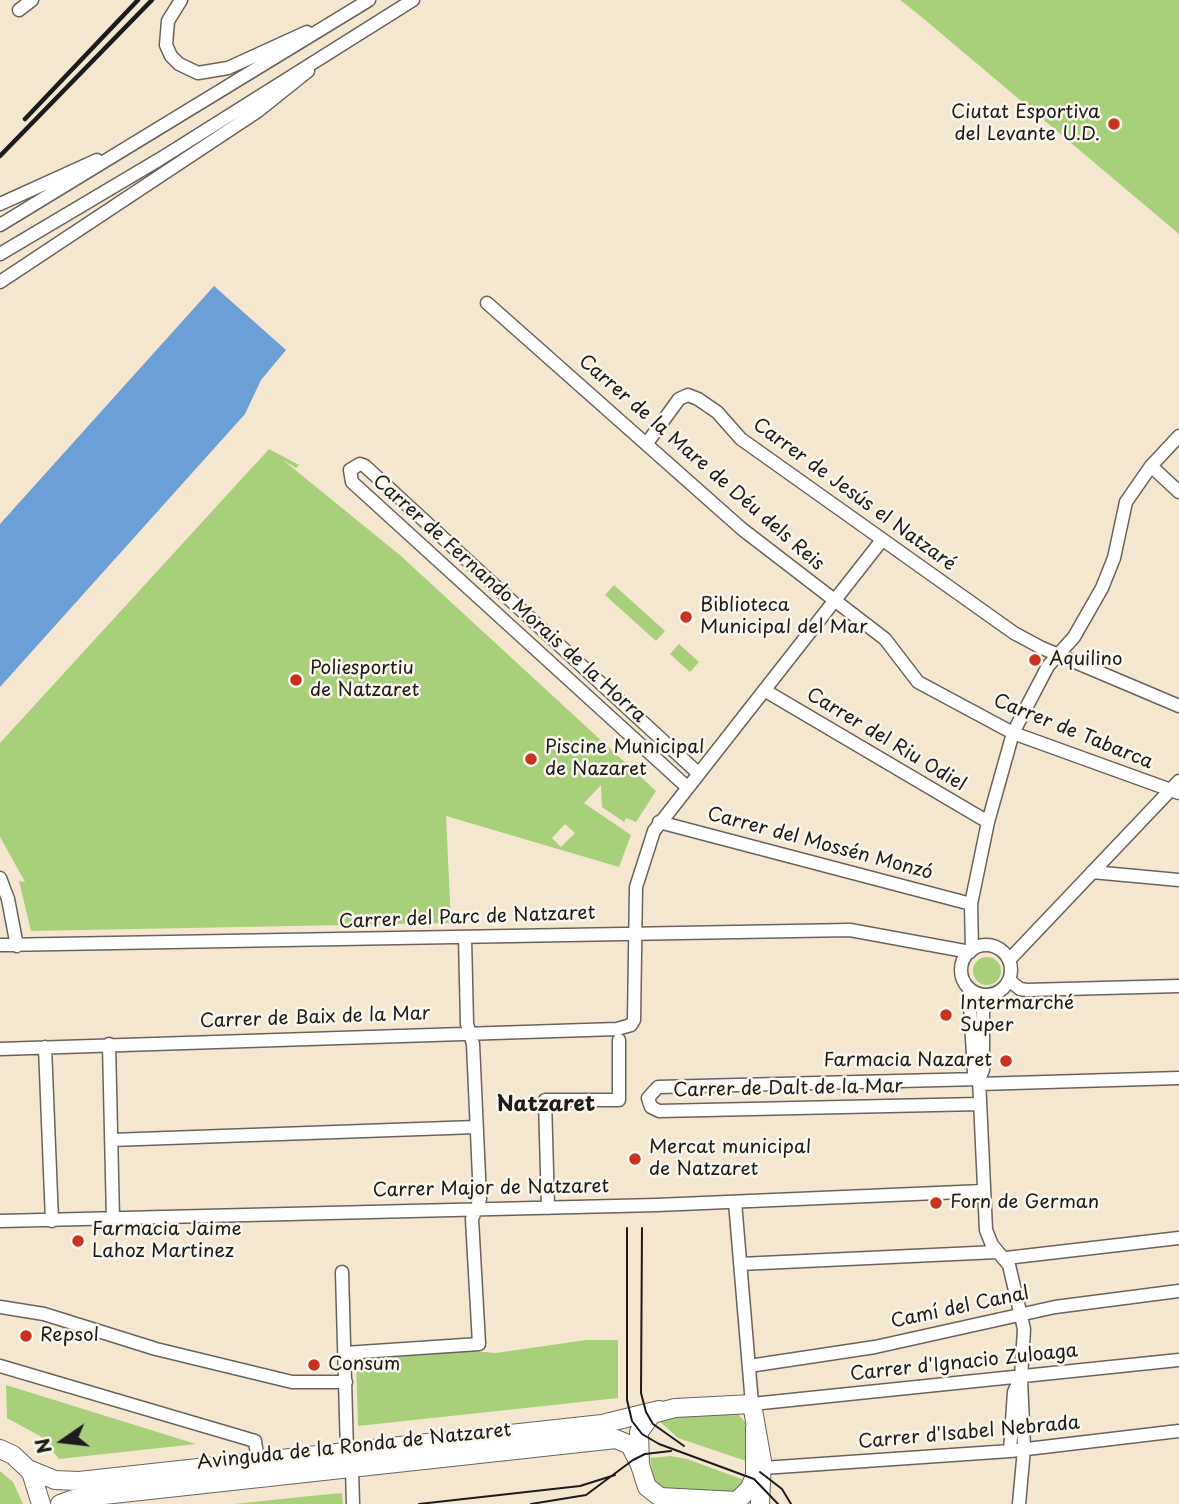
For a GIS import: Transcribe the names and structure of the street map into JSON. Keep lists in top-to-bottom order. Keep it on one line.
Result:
{"streets":{"street":["Carrer de la Mare de Déu dels Reis","Carrer de Jesús el Natzaré","Carrer de Fernando Morais de la Horra","Carrer de Tabarca","Carrer del Riu Odiel","Carrer del Mossén Monzó","Carrer del Parc de Natzaret","Carrer de Baix de la Mar","Carrer de Dalt de la Mar","Carrer Major de Natzaret","Camí del Canal","Carrer d'Ignacio Zuloaga","Carrer d'Isabel Nebrada","Avinguda de la Ronda de Natzaret"]},"crossings":[["Carrer de la Mare de Déu dels Reis","Carrer de Jesús el Natzaré"],["Carrer de la Mare de Déu dels Reis","Carrer de Tabarca"],["Carrer del Parc de Natzaret","Carrer de Baix de la Mar"],["Carrer d'Ignacio Zuloaga","Avinguda de la Ronda de Natzaret"]],"districts":["Natzaret"],"places":["Ciutat Esportiva del Levante U.D.","Biblioteca Municipal del Mar","Aquilino","Poliesportiu de Natzaret","Piscine Municipal de Nazaret","Intermarché Super","Farmacia Nazaret","Mercat municipal de Natzaret","Forn de German","Farmacia Jaime Lahoz Martinez","Repsol","Consum"],"north":"left"}
